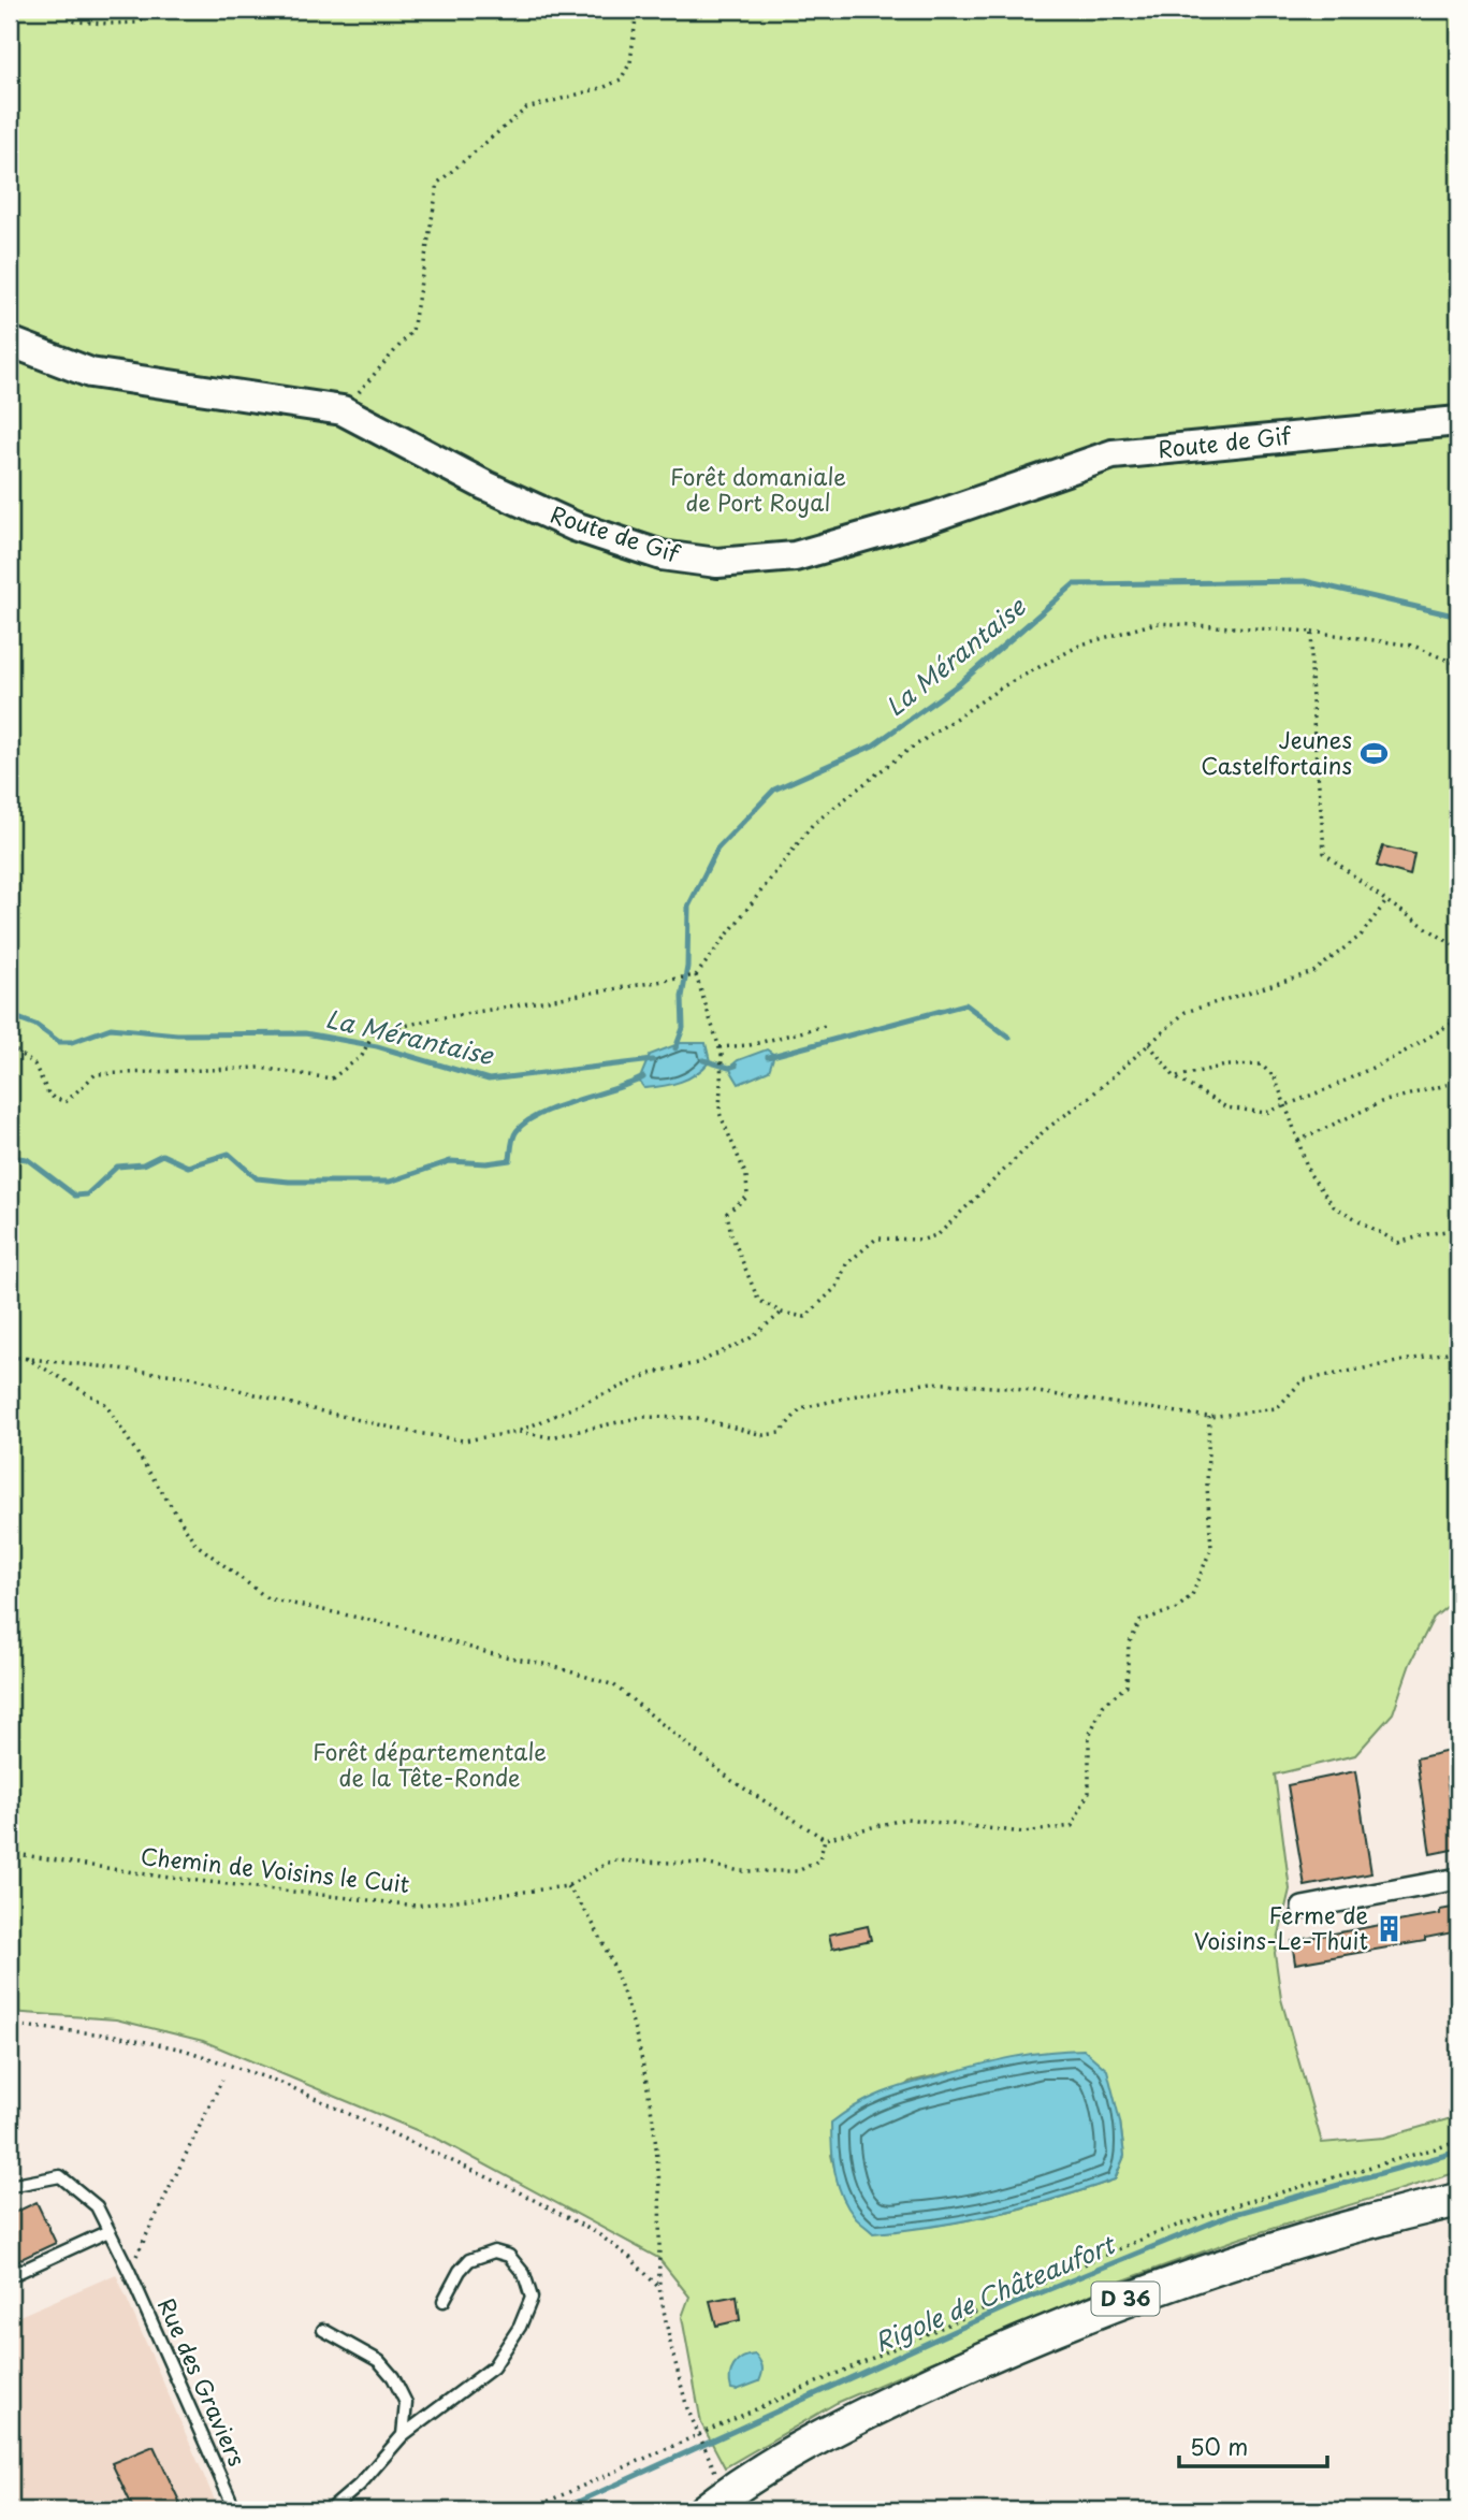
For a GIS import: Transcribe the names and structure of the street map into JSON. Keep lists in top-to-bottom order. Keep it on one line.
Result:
{"streets":{"main road":["D 36"],"street":["Route de Gif"],"lane":["Rue des Graviers"],"path":["Chemin de Voisins le Cuit"]},"water":["La Mérantaise","Rigole de Châteaufort"],"parks":["Forêt domaniale de Port Royal","Forêt départementale de la Tête-Ronde"],"places":{"sports":["Jeunes Castelfortains"],"building":["Ferme de Voisins-Le-Thuit"]},"scale_bar":"50 m"}
